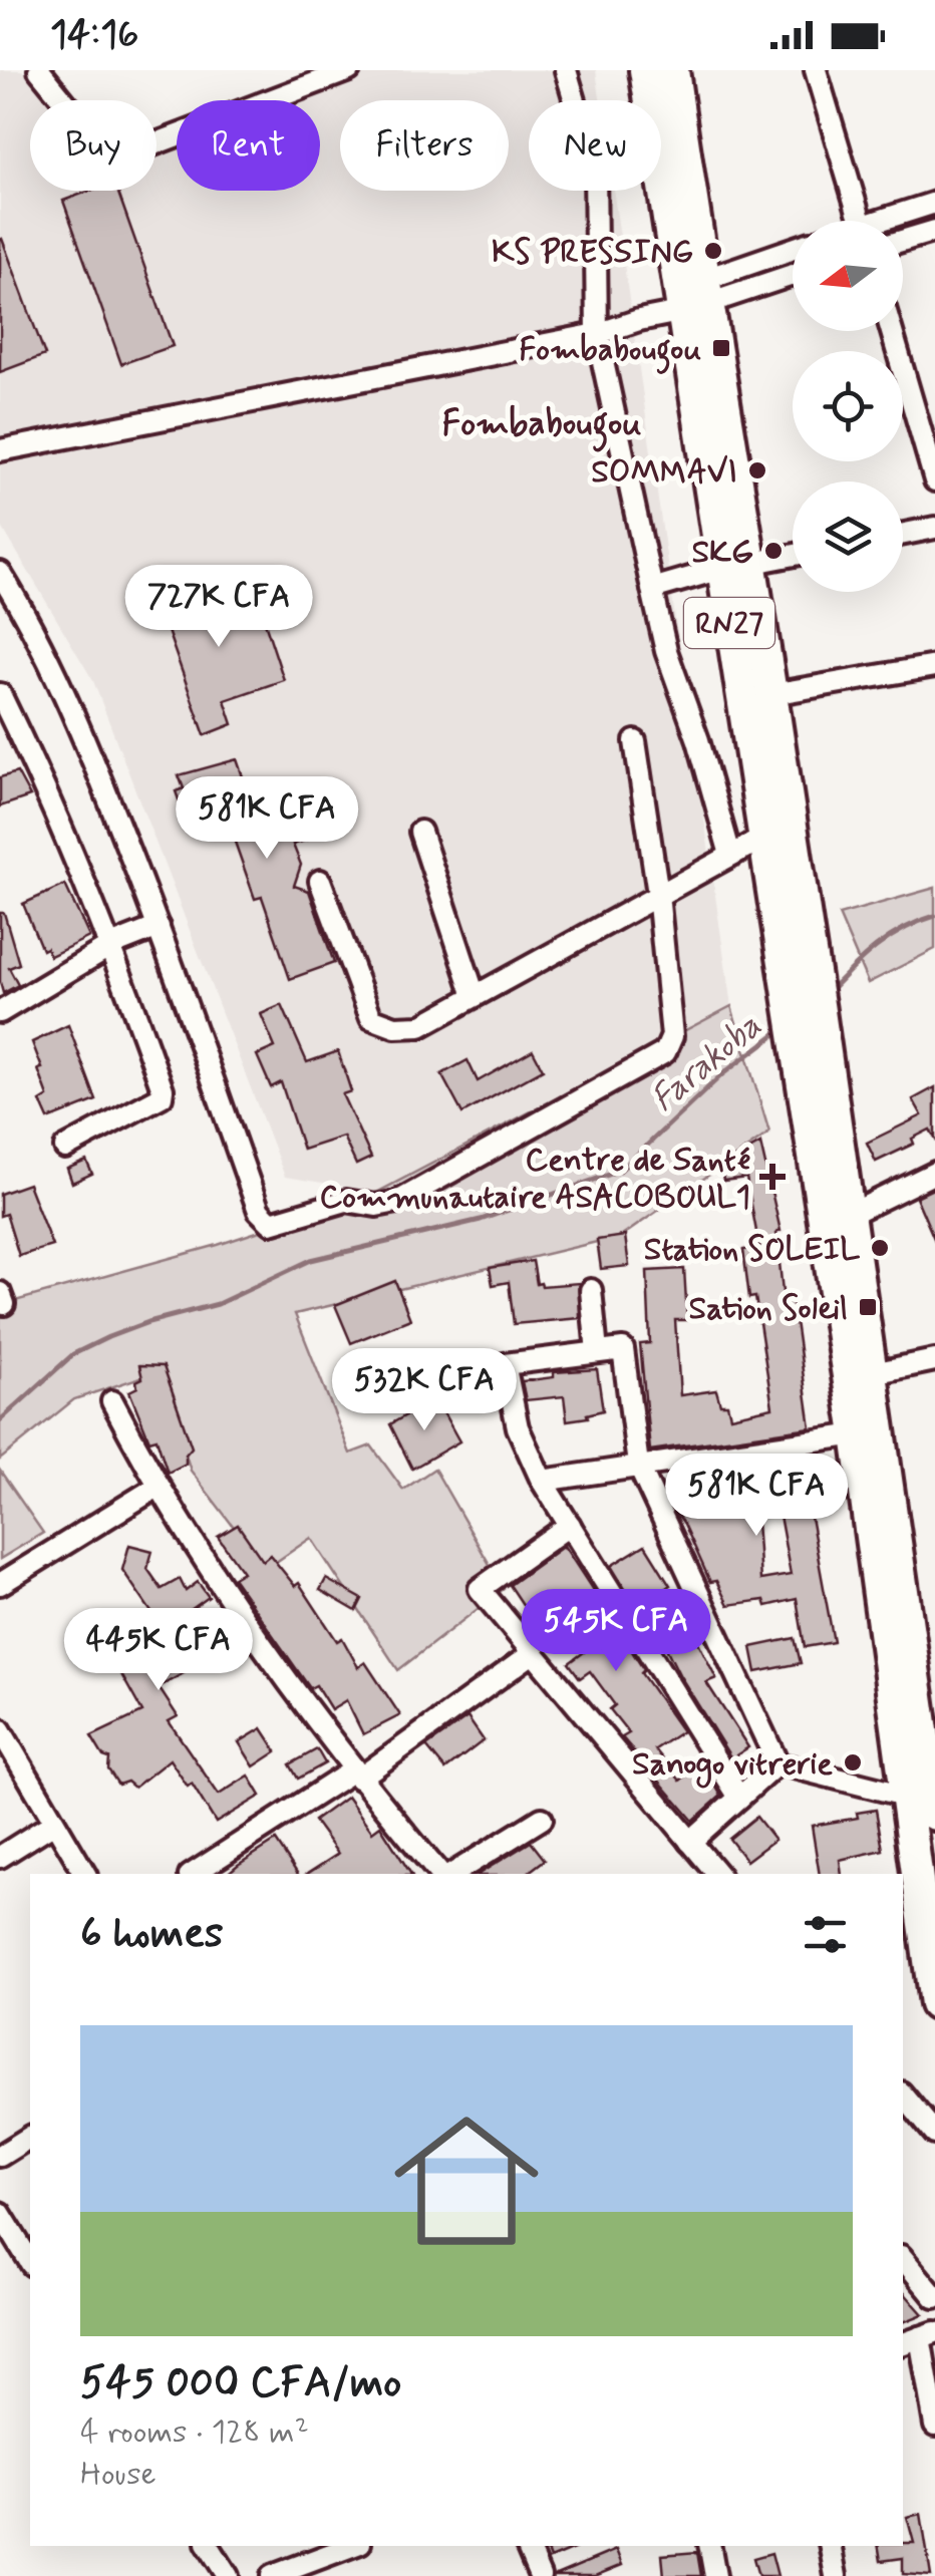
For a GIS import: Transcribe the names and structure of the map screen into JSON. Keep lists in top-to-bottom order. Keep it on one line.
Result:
{"streets":{"main road":["RN27"]},"districts":["Fombabougou"],"water":["Farakoba"],"places":{"other":["KS PRESSING","SOMMAVI","SKG","Station SOLEIL","Sanogo vitrerie"],"transit":["Fombabougou","Sation Soleil"],"health":["Centre de Santé Communautaire ASACOBOUL1"]},"north":"left","page":{"status":"14:16","chip":["Buy","Rent","Filters","New"],"price":["727K CFA","581K CFA","532K CFA","581K CFA","545K CFA","445K CFA"],"heading":"6 homes","list":[{"name":"545 000 CFA/mo","note":"4 rooms · 128 m² · House"}]}}
